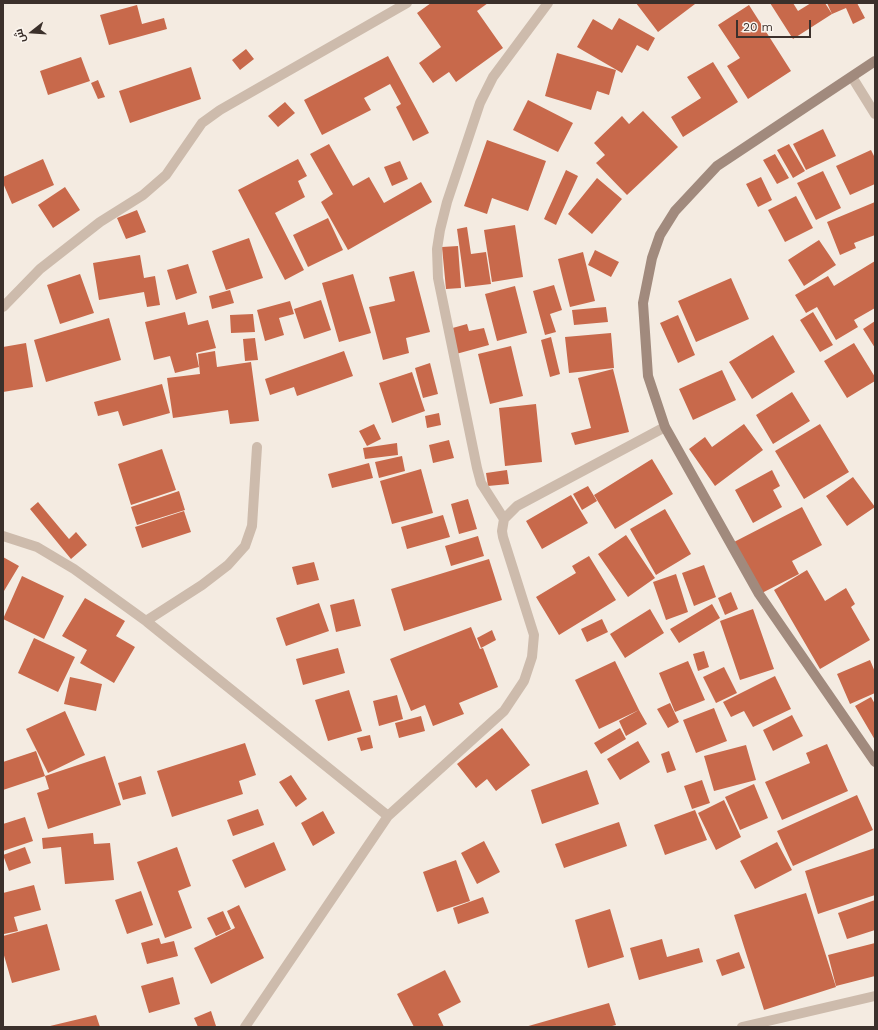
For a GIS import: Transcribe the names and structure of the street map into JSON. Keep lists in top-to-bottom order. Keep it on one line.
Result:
{"scale_bar":"20 m","north":"left"}
